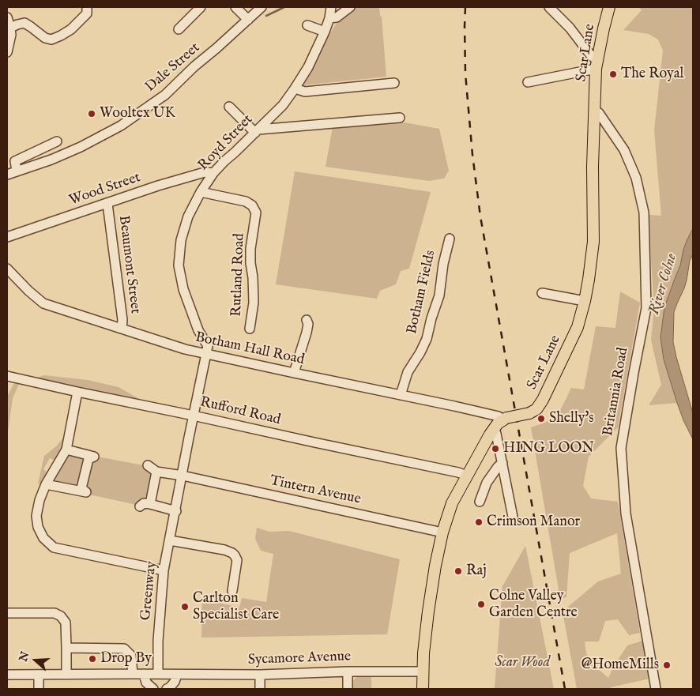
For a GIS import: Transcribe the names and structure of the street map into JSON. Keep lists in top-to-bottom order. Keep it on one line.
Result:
{"streets":{"main road":["Scar Lane"],"street":["Dale Street","Royd Street","Wood Street","Beaumont Street","Rutland Road","Botham Fields","Botham Hall Road","Britannia Road","Rufford Road","Tintern Avenue","Greenway","Sycamore Avenue"]},"crossings":[["Scar Lane","Botham Hall Road"],["Scar Lane","Britannia Road"],["Royd Street","Wood Street"],["Royd Street","Rutland Road"],["Royd Street","Botham Hall Road"],["Royd Street","Greenway"],["Wood Street","Beaumont Street"],["Beaumont Street","Botham Hall Road"],["Botham Fields","Botham Hall Road"],["Botham Hall Road","Greenway"],["Rufford Road","Greenway"],["Tintern Avenue","Greenway"],["Greenway","Sycamore Avenue"]],"water":["River Colne"],"parks":["Scar Wood"],"places":["The Royal","Wooltex UK","Shelly's","HING LOON","Crimson Manor","Raj","Colne Valley Garden Centre","Carlton Specialist Care","Drop By","@HomeMills"],"north":"left"}
